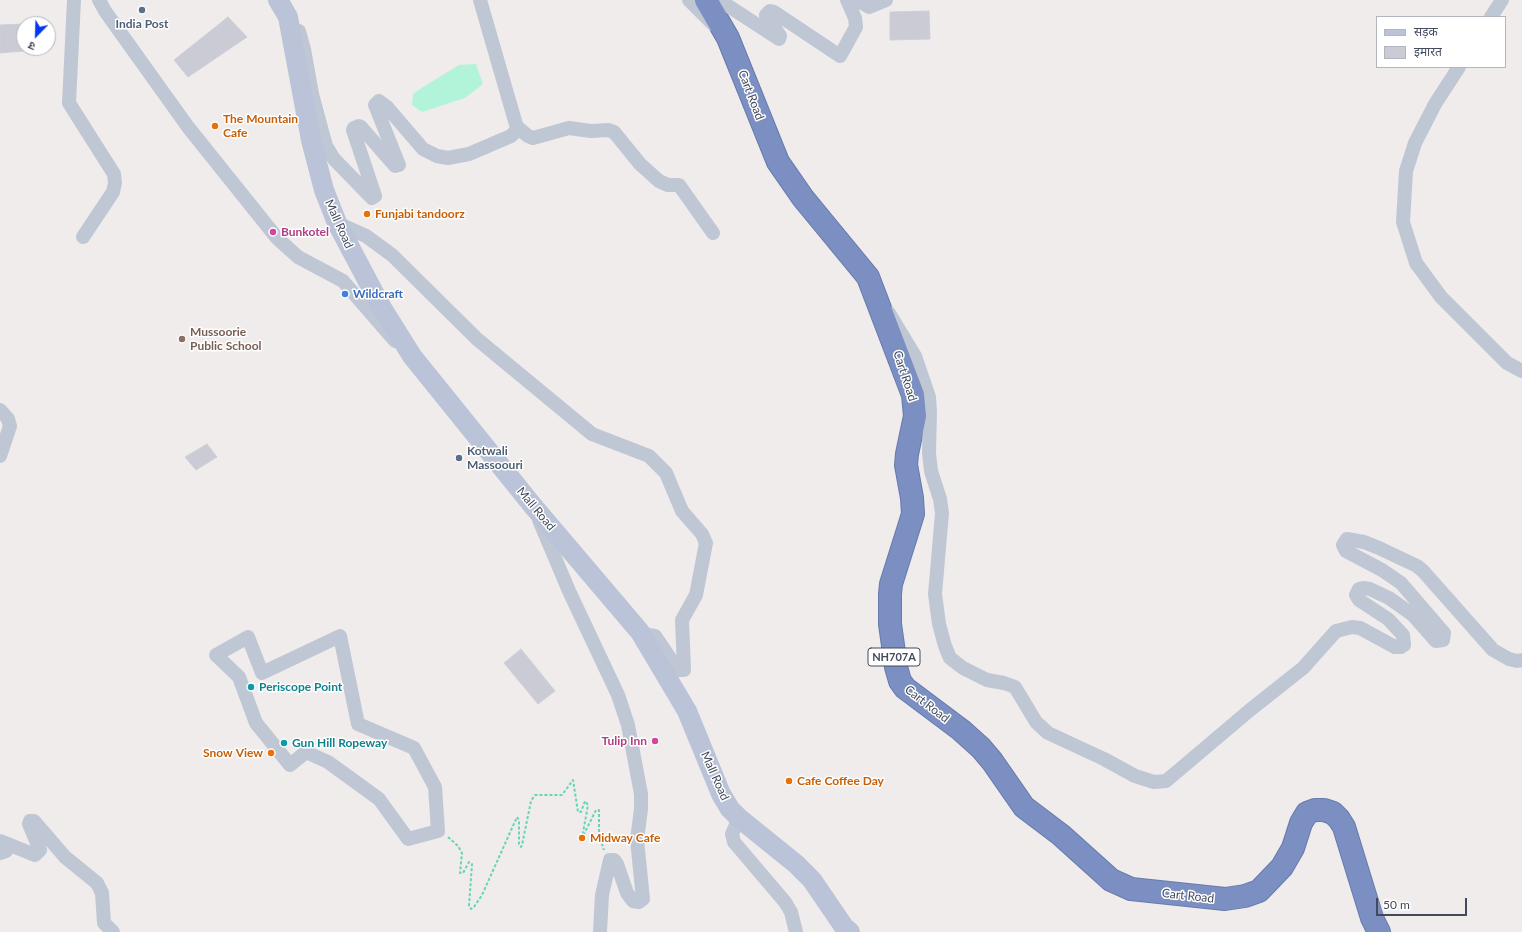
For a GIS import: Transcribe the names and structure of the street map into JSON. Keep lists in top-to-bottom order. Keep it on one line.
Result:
{"streets":{"highway":["Cart Road","NH707A"],"street":["Mall Road"]},"places":["India Post","The Mountain Cafe","Funjabi tandoorz","Bunkotel","Wildcraft","Mussoorie Public School","Kotwali Massoouri","Periscope Point","Tulip Inn","Gun Hill Ropeway","Snow View","Cafe Coffee Day","Midway Cafe"],"legend":["सड़क","इमारत"],"scale_bar":"50 m","north":"bottom left"}
